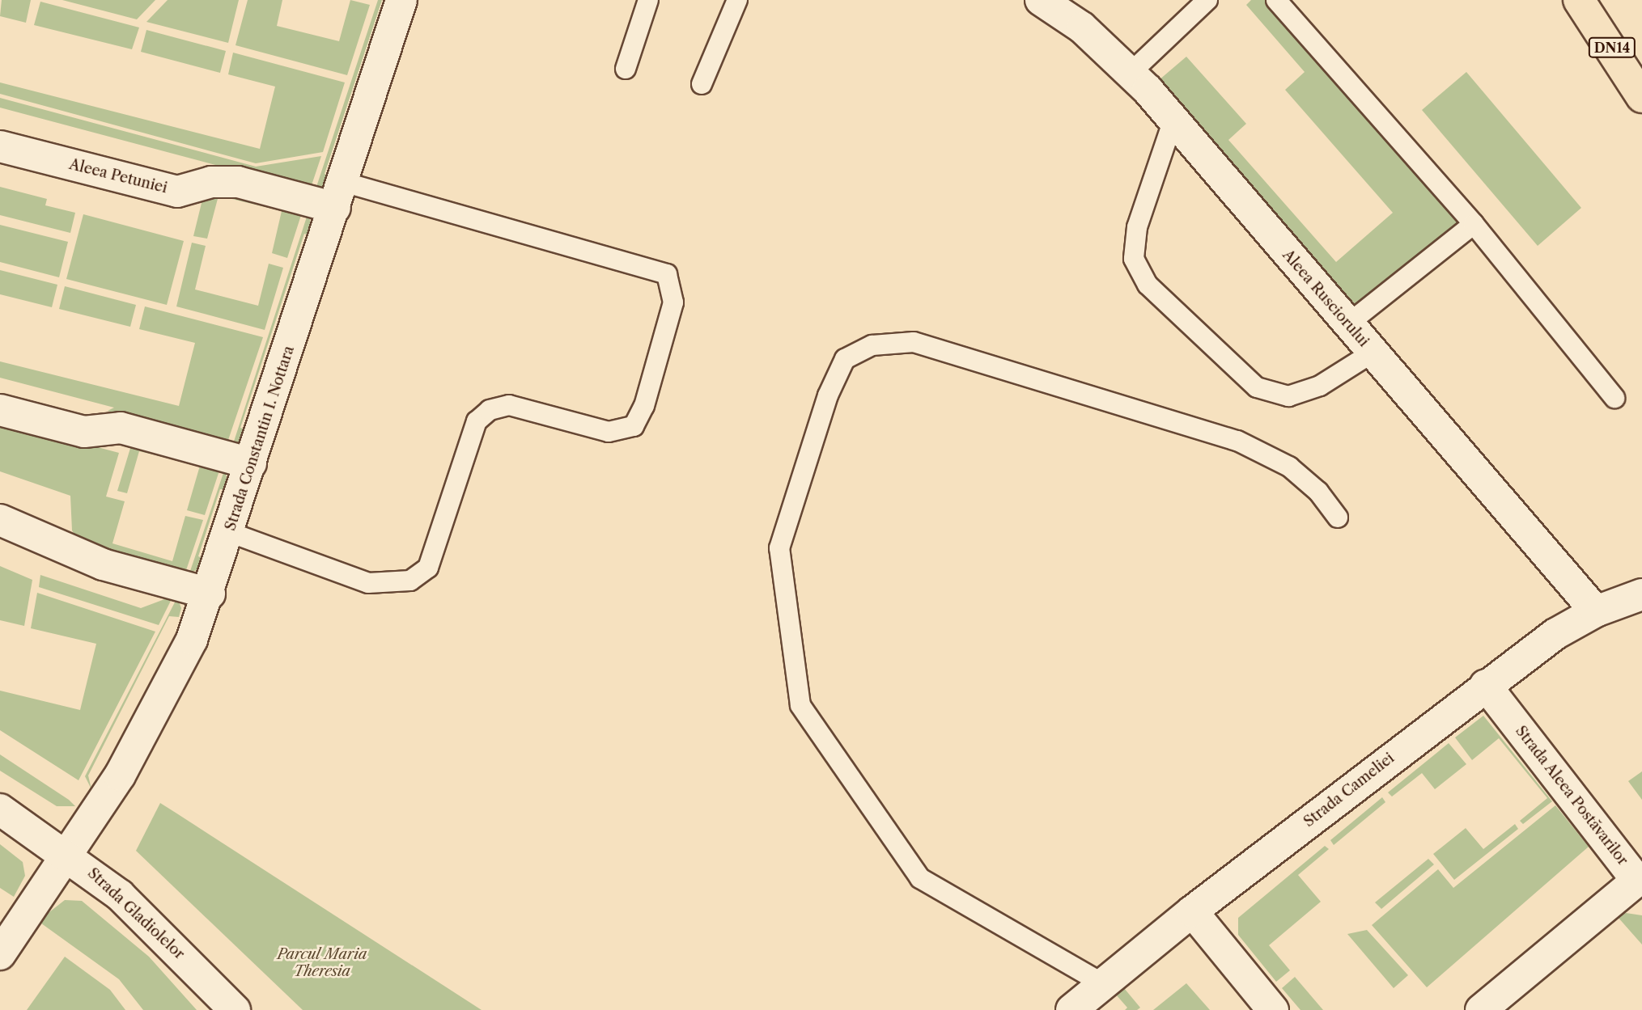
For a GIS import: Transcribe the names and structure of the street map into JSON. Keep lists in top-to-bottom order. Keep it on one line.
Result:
{"streets":{"main road":["DN14"],"street":["Aleea Petuniei","Aleea Rusciorului","Strada Constantin I. Nottara","Strada Cameliei","Strada Aleea Postăvarilor","Strada Gladiolelor"]},"crossings":[["Aleea Petuniei","Strada Constantin I. Nottara"],["Aleea Rusciorului","Strada Cameliei"],["Strada Constantin I. Nottara","Strada Gladiolelor"],["Strada Cameliei","Strada Aleea Postăvarilor"]],"parks":["Parcul Maria Theresia"]}
